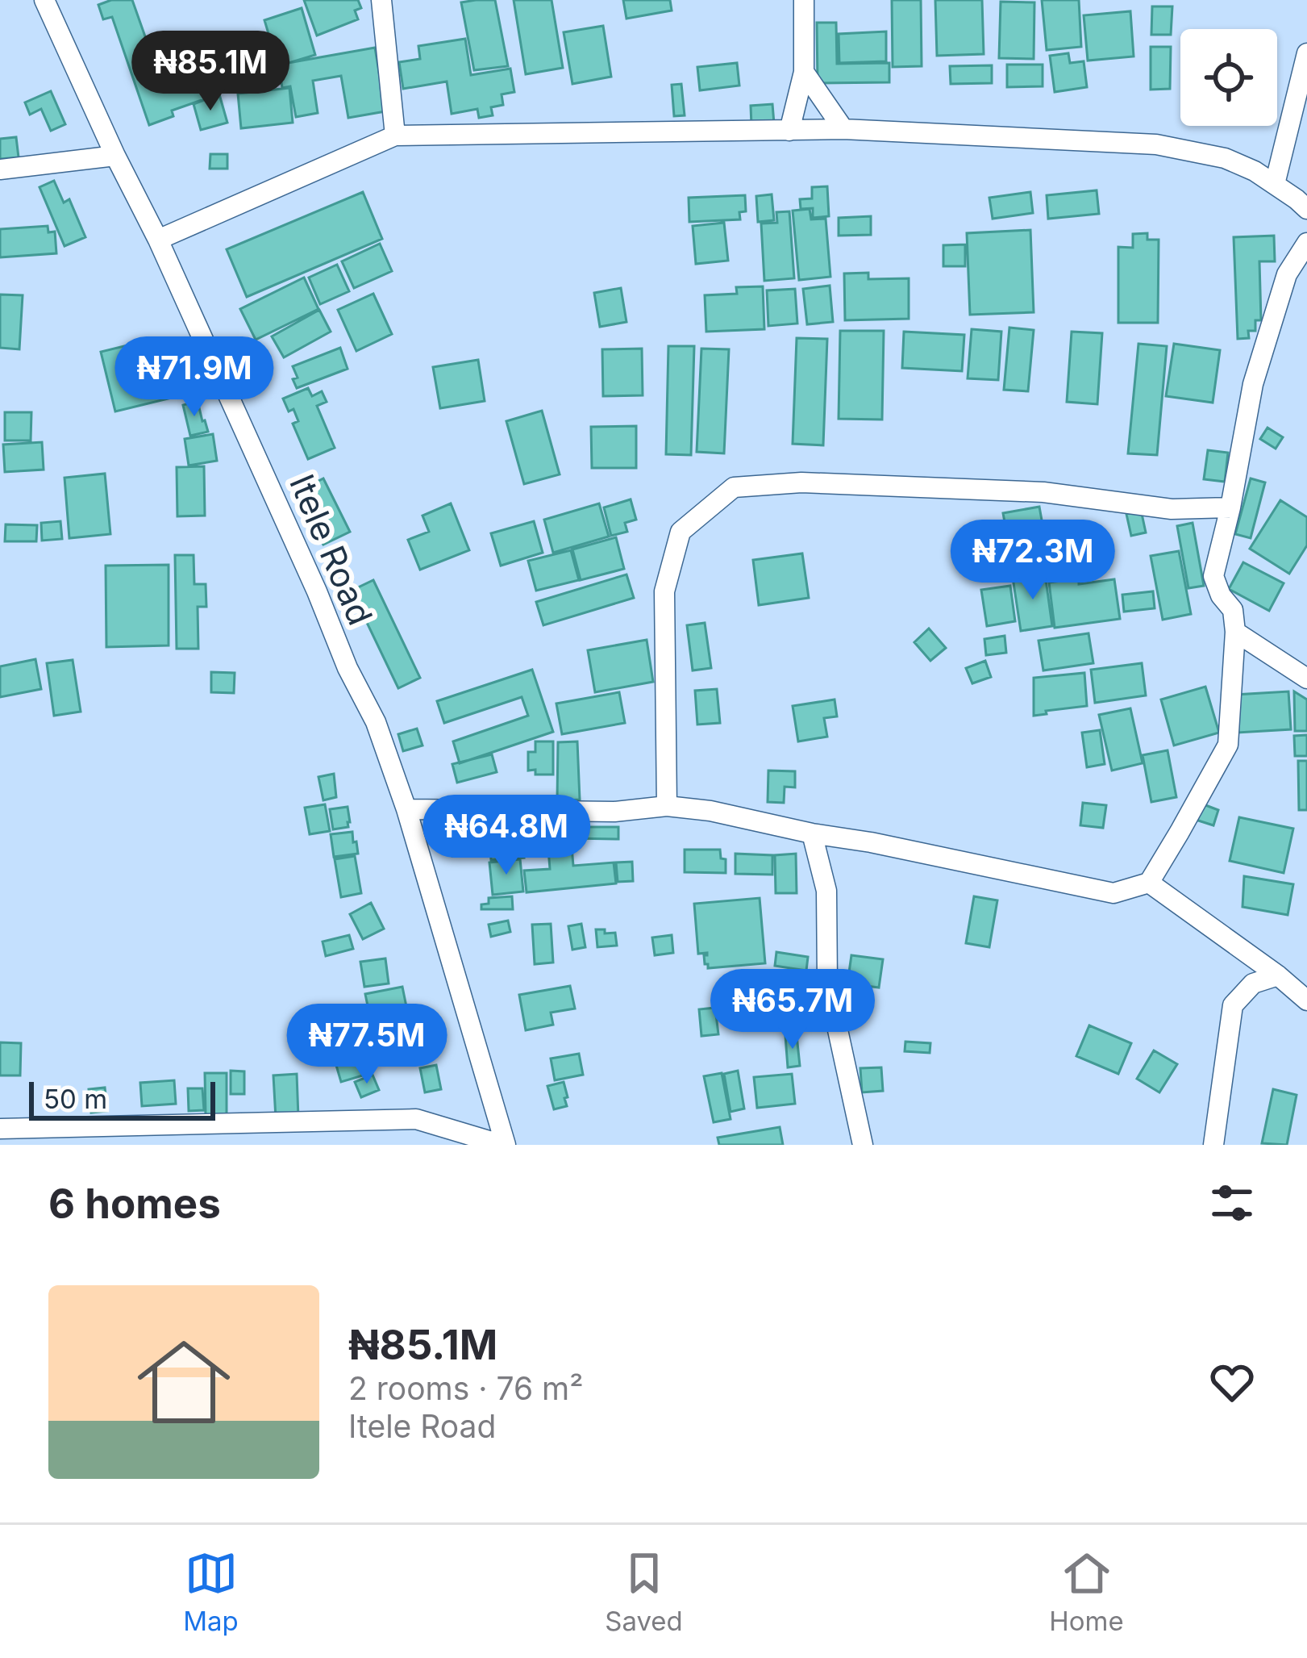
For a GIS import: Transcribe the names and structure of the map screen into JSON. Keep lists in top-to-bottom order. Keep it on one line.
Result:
{"streets":{"street":["Itele Road"]},"scale_bar":"50 m","page":{"price":["₦85.1M","₦71.9M","₦72.3M","₦64.8M","₦65.7M","₦77.5M"],"scale":"50 m","heading":"6 homes","list":[{"name":"₦85.1M","note":"2 rooms · 76 m² · Itele Road"}],"tabs":["Map","Saved","Home"]}}
